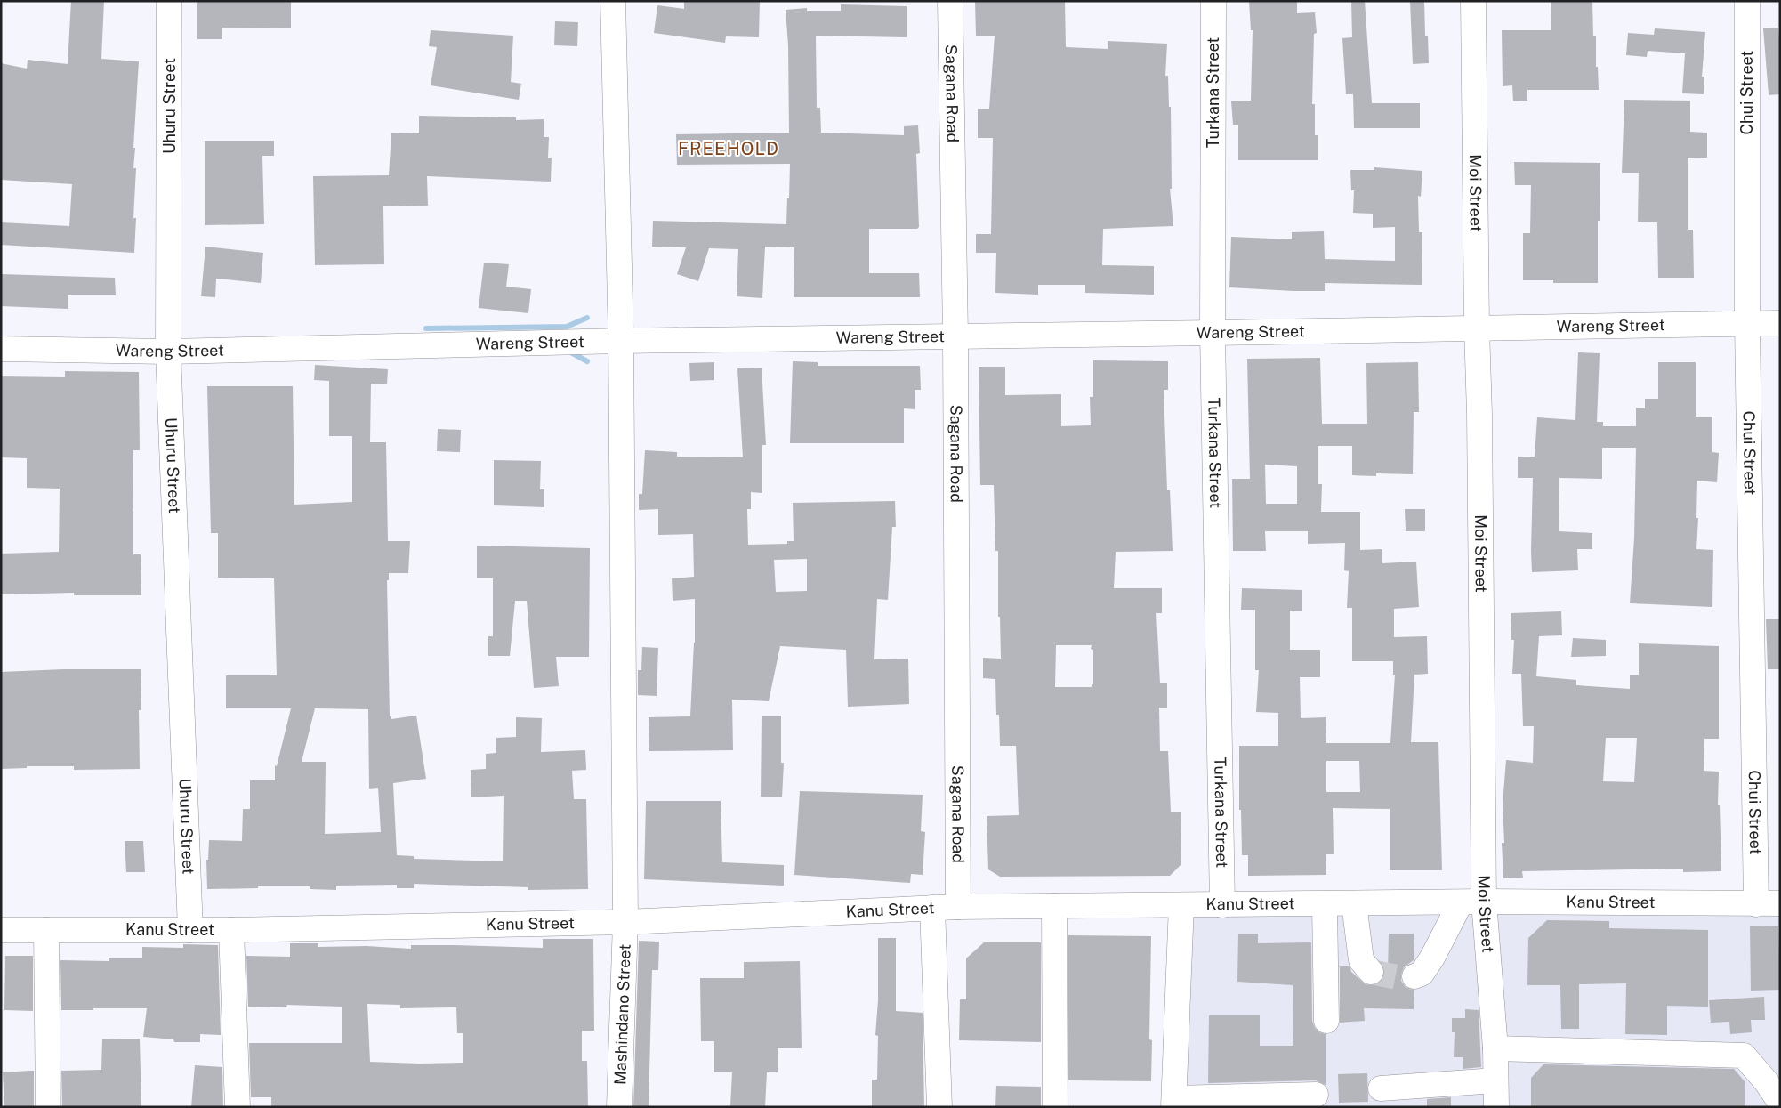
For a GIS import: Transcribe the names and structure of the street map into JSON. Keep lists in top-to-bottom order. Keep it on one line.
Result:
{"streets":{"street":["Turkana Street","Chui Street","Sagana Road","Uhuru Street","Moi Street","Wareng Street","Kanu Street","Mashindano Street"]},"crossings":[["Turkana Street","Wareng Street"],["Turkana Street","Kanu Street"],["Chui Street","Wareng Street"],["Chui Street","Kanu Street"],["Sagana Road","Wareng Street"],["Sagana Road","Kanu Street"],["Uhuru Street","Wareng Street"],["Uhuru Street","Kanu Street"],["Moi Street","Wareng Street"],["Moi Street","Kanu Street"],["Wareng Street","Mashindano Street"],["Kanu Street","Mashindano Street"]],"districts":["FREEHOLD"]}
